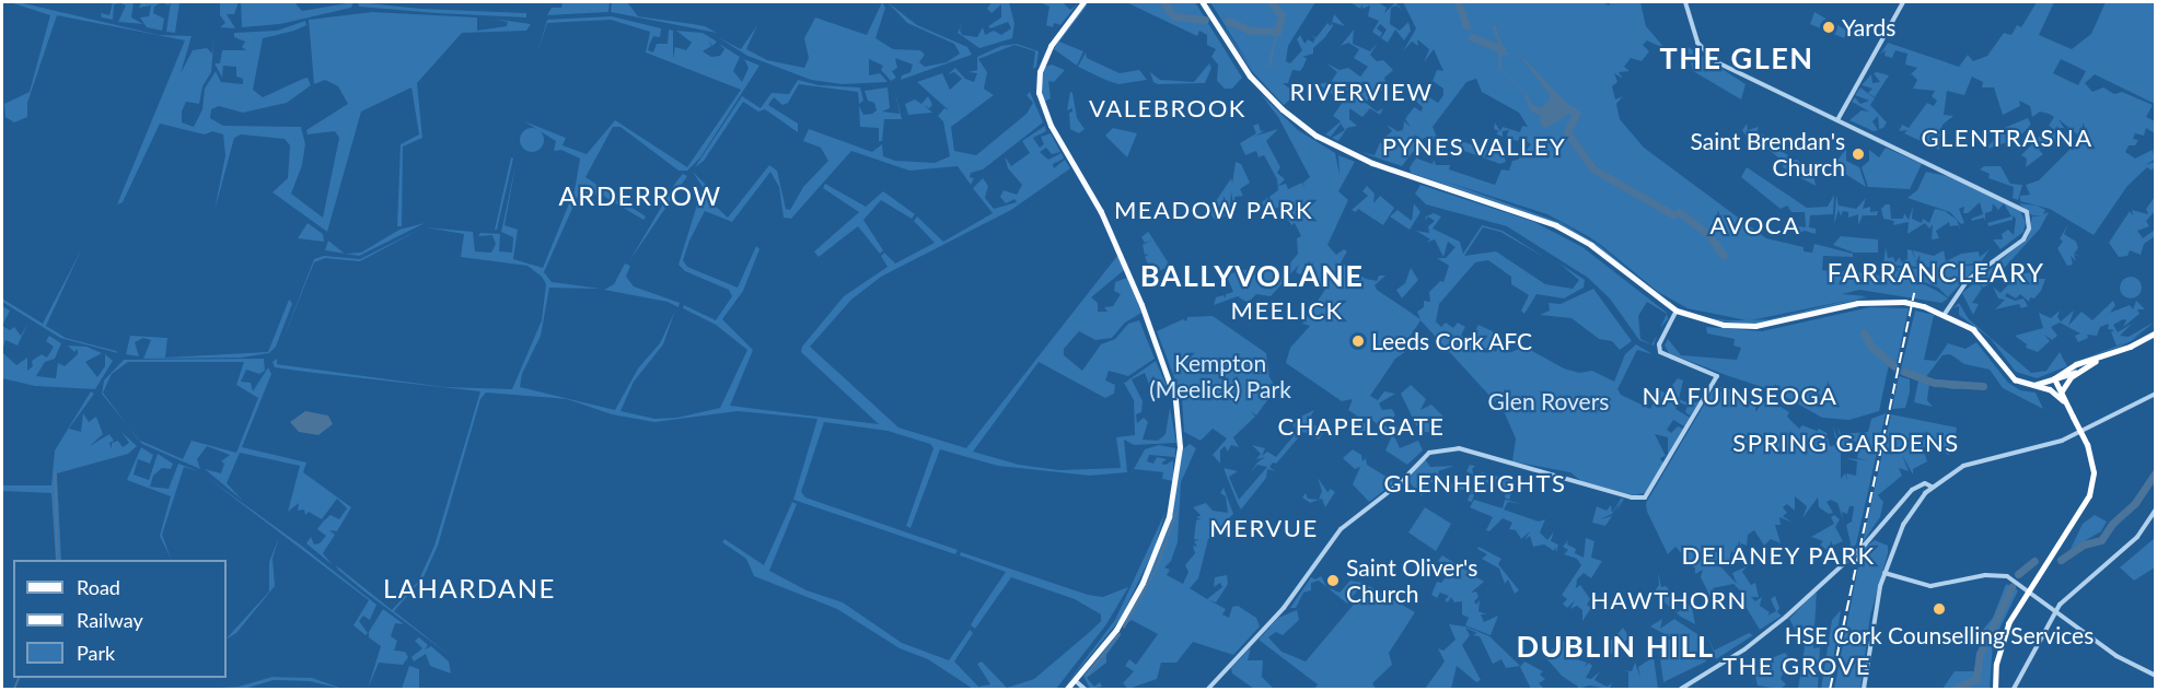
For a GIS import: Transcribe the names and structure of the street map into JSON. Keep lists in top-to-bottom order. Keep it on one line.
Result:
{"districts":["THE GLEN","RIVERVIEW","VALEBROOK","GLENTRASNA","PYNES VALLEY","ARDERROW","MEADOW PARK","AVOCA","FARRANCLEARY","BALLYVOLANE","MEELICK","NA FUINSEOGA","CHAPELGATE","SPRING GARDENS","GLENHEIGHTS","MERVUE","DELANEY PARK","LAHARDANE","HAWTHORN","DUBLIN HILL","THE GROVE"],"parks":["Kempton (Meelick) Park","Glen Rovers"],"places":["Yards","Saint Brendan's Church","Leeds Cork AFC","Saint Oliver's Church","HSE Cork Counselling Services"],"legend":["Road","Railway","Park"]}
